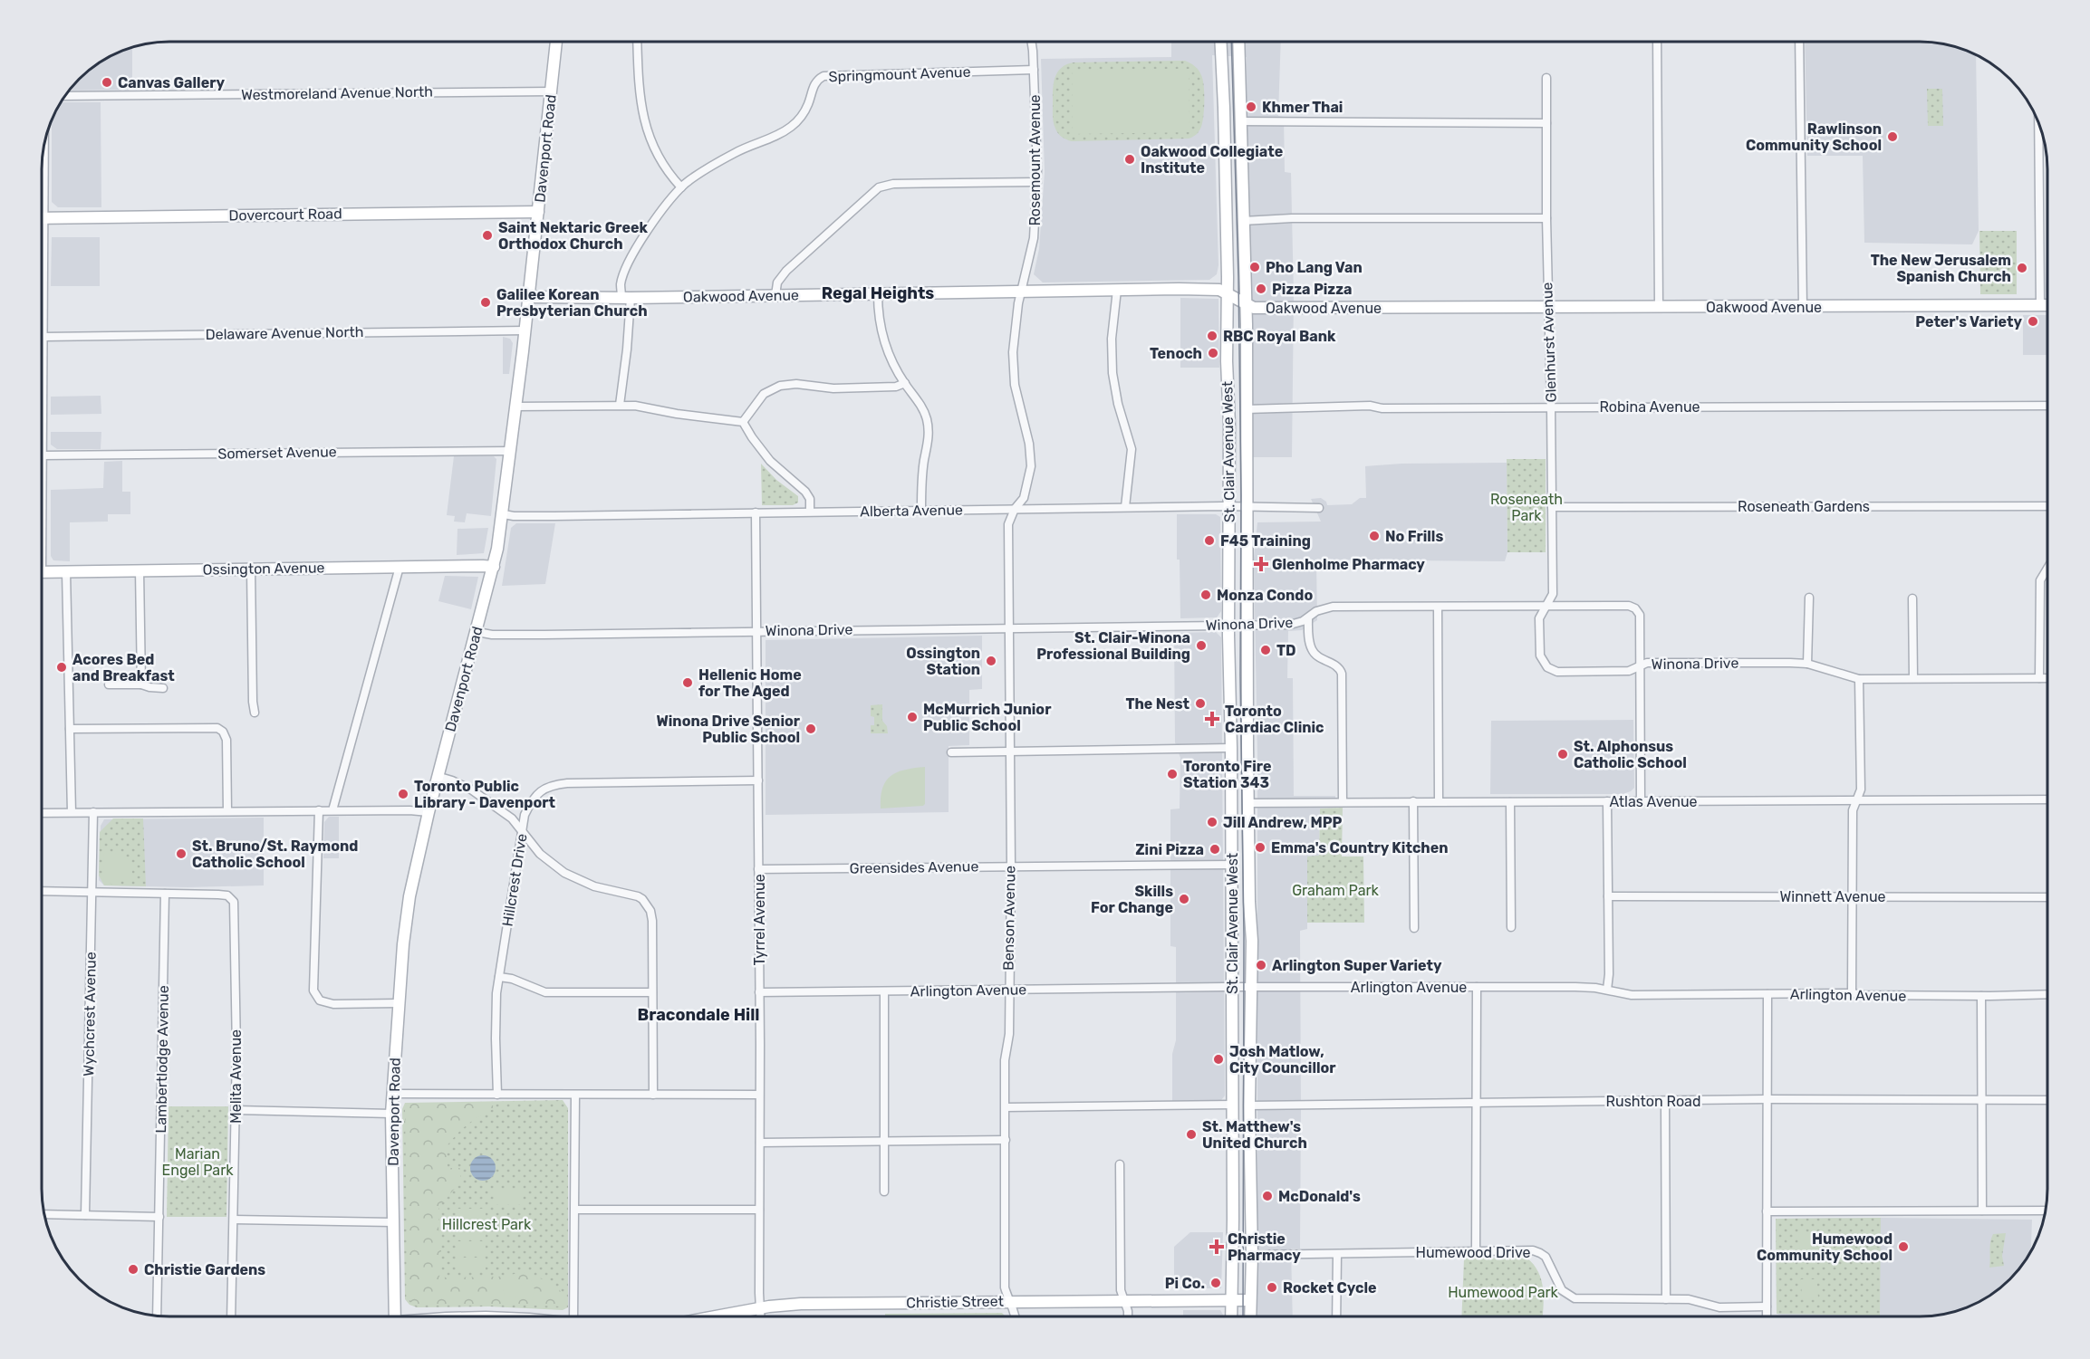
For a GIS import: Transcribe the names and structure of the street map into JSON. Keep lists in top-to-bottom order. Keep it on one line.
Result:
{"streets":{"street":["Springmount Avenue","Westmoreland Avenue North","Davenport Road","Rosemount Avenue","Dovercourt Road","Oakwood Avenue","Delaware Avenue North","Glenhurst Avenue","Robina Avenue","St. Clair Avenue West","Somerset Avenue","Roseneath Gardens","Alberta Avenue","Ossington Avenue","Winona Drive","Atlas Avenue","Greensides Avenue","Hillcrest Drive","Winnett Avenue","Benson Avenue","Tyrrel Avenue","Arlington Avenue","Wychcrest Avenue","Lambertlodge Avenue","Melita Avenue","Rushton Road","Humewood Drive","Christie Street"]},"crossings":[["Springmount Avenue","Rosemount Avenue"],["Westmoreland Avenue North","Davenport Road"],["Davenport Road","Dovercourt Road"],["Davenport Road","Oakwood Avenue"],["Davenport Road","Delaware Avenue North"],["Davenport Road","Somerset Avenue"],["Davenport Road","Alberta Avenue"],["Davenport Road","Ossington Avenue"],["Davenport Road","Winona Drive"],["Rosemount Avenue","Oakwood Avenue"],["Rosemount Avenue","Alberta Avenue"],["Rosemount Avenue","Benson Avenue"],["Oakwood Avenue","Glenhurst Avenue"],["Oakwood Avenue","St. Clair Avenue West"],["Glenhurst Avenue","Robina Avenue"],["Glenhurst Avenue","Roseneath Gardens"],["Glenhurst Avenue","Winona Drive"],["Robina Avenue","St. Clair Avenue West"],["St. Clair Avenue West","Alberta Avenue"],["St. Clair Avenue West","Winona Drive"],["St. Clair Avenue West","Atlas Avenue"],["St. Clair Avenue West","Greensides Avenue"],["St. Clair Avenue West","Arlington Avenue"],["St. Clair Avenue West","Rushton Road"],["St. Clair Avenue West","Humewood Drive"],["St. Clair Avenue West","Christie Street"],["Alberta Avenue","Benson Avenue"],["Alberta Avenue","Tyrrel Avenue"],["Winona Drive","Benson Avenue"],["Winona Drive","Tyrrel Avenue"],["Greensides Avenue","Benson Avenue"],["Greensides Avenue","Tyrrel Avenue"],["Hillcrest Drive","Tyrrel Avenue"],["Benson Avenue","Arlington Avenue"],["Benson Avenue","Christie Street"],["Tyrrel Avenue","Arlington Avenue"],["Tyrrel Avenue","Christie Street"],["Lambertlodge Avenue","Melita Avenue"]],"districts":["Regal Heights","Bracondale Hill"],"parks":["Roseneath Park","Graham Park","Marian Engel Park","Hillcrest Park","Humewood Park"],"places":{"other":["Canvas Gallery","Khmer Thai","Rawlinson Community School","Oakwood Collegiate Institute","Saint Nektaric Greek Orthodox Church","Pho Lang Van","The New Jerusalem Spanish Church","Pizza Pizza","Galilee Korean Presbyterian Church","Peter's Variety","RBC Royal Bank","Tenoch","No Frills","F45 Training","Monza Condo","St. Clair-Winona Professional Building","TD","Ossington Station","Acores Bed and Breakfast","Hellenic Home for The Aged","The Nest","McMurrich Junior Public School","Winona Drive Senior Public School","St. Alphonsus Catholic School","Toronto Fire Station 343","Toronto Public Library - Davenport","Jill Andrew, MPP","Emma's Country Kitchen","Zini Pizza","St. Bruno/St. Raymond Catholic School","Skills For Change","Arlington Super Variety","Josh Matlow, City Councillor","St. Matthew's United Church","McDonald's","Humewood Community School","Christie Gardens","Pi Co.","Rocket Cycle"],"health":["Glenholme Pharmacy","Toronto Cardiac Clinic","Christie Pharmacy"]}}
